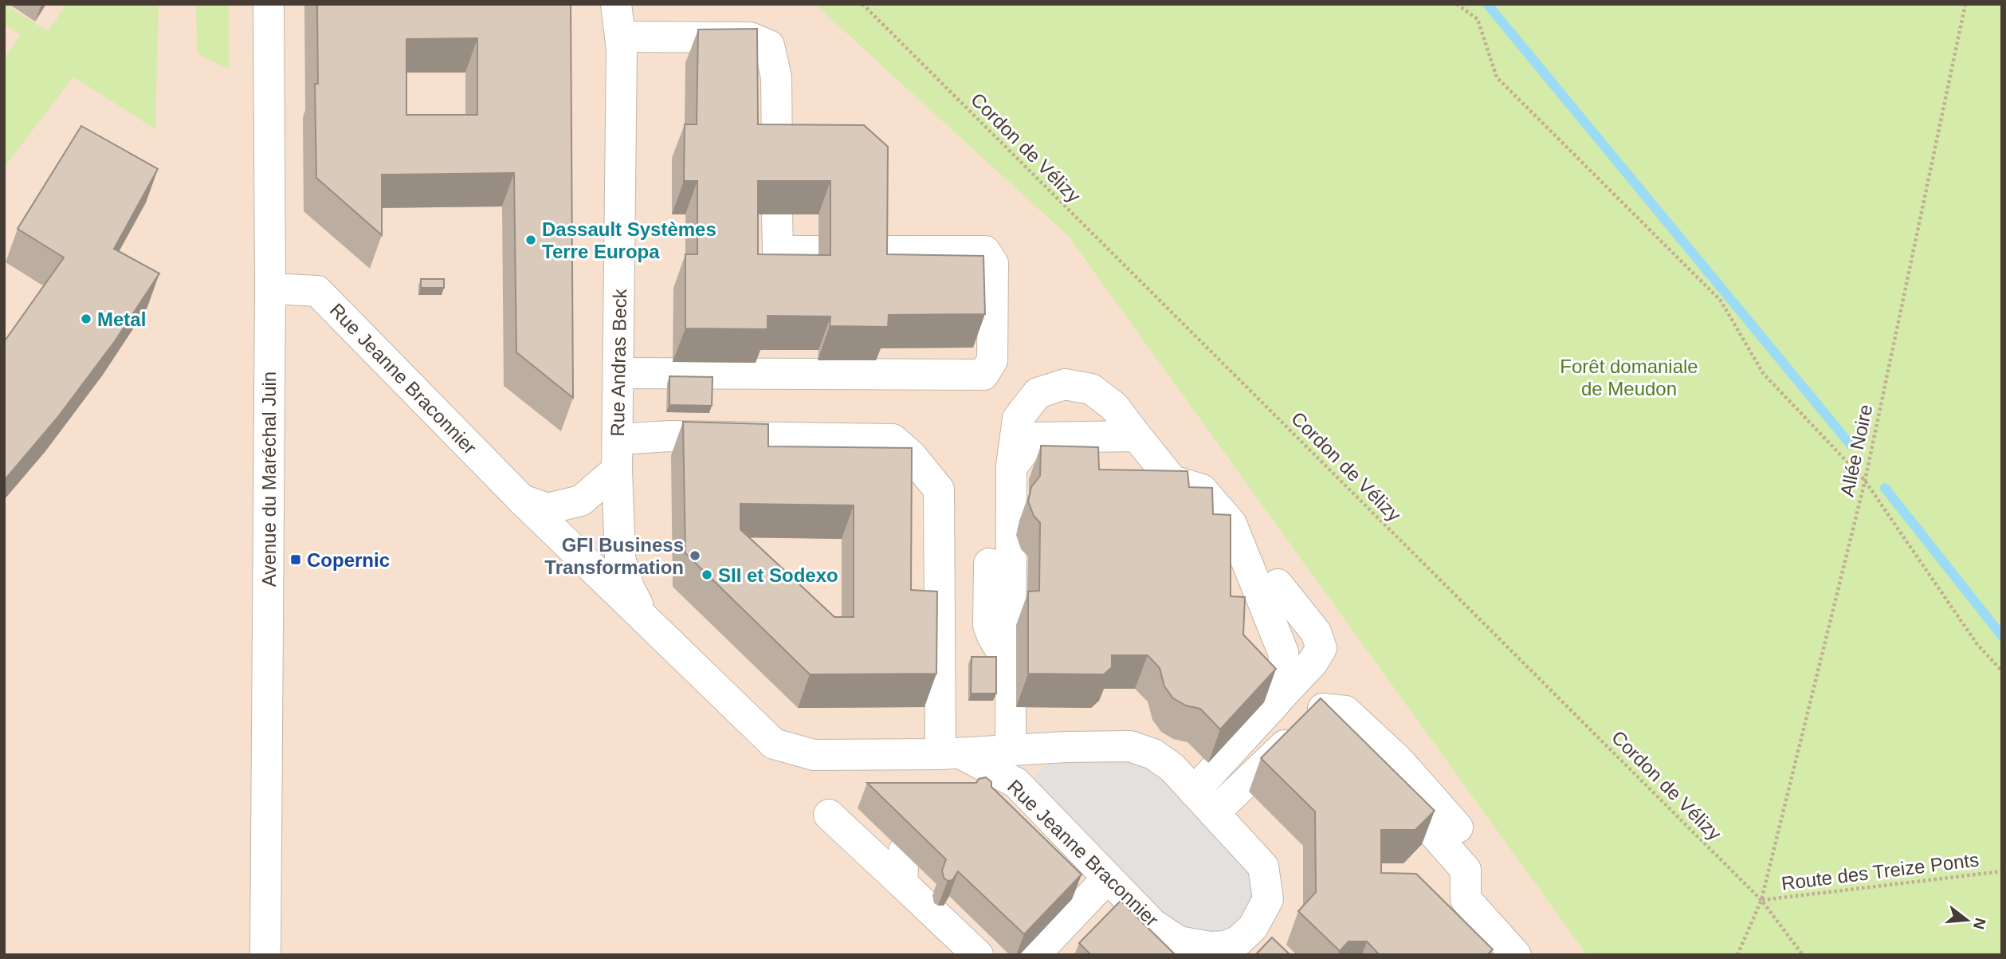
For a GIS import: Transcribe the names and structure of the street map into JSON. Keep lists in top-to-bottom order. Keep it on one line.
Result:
{"streets":{"street":["Rue Andras Beck","Rue Jeanne Braconnier","Avenue du Maréchal Juin"],"path":["Cordon de Vélizy","Allée Noire","Route des Treize Ponts"]},"crossings":[["Cordon de Vélizy","Allée Noire"],["Cordon de Vélizy","Route des Treize Ponts"],["Rue Andras Beck","Rue Jeanne Braconnier"],["Rue Jeanne Braconnier","Avenue du Maréchal Juin"],["Allée Noire","Route des Treize Ponts"]],"parks":["Forêt domaniale de Meudon"],"places":{"other":["Dassault Systèmes Terre Europa","Metal","GFI Business Transformation","SII et Sodexo"],"transit":["Copernic"]},"north":"right"}
